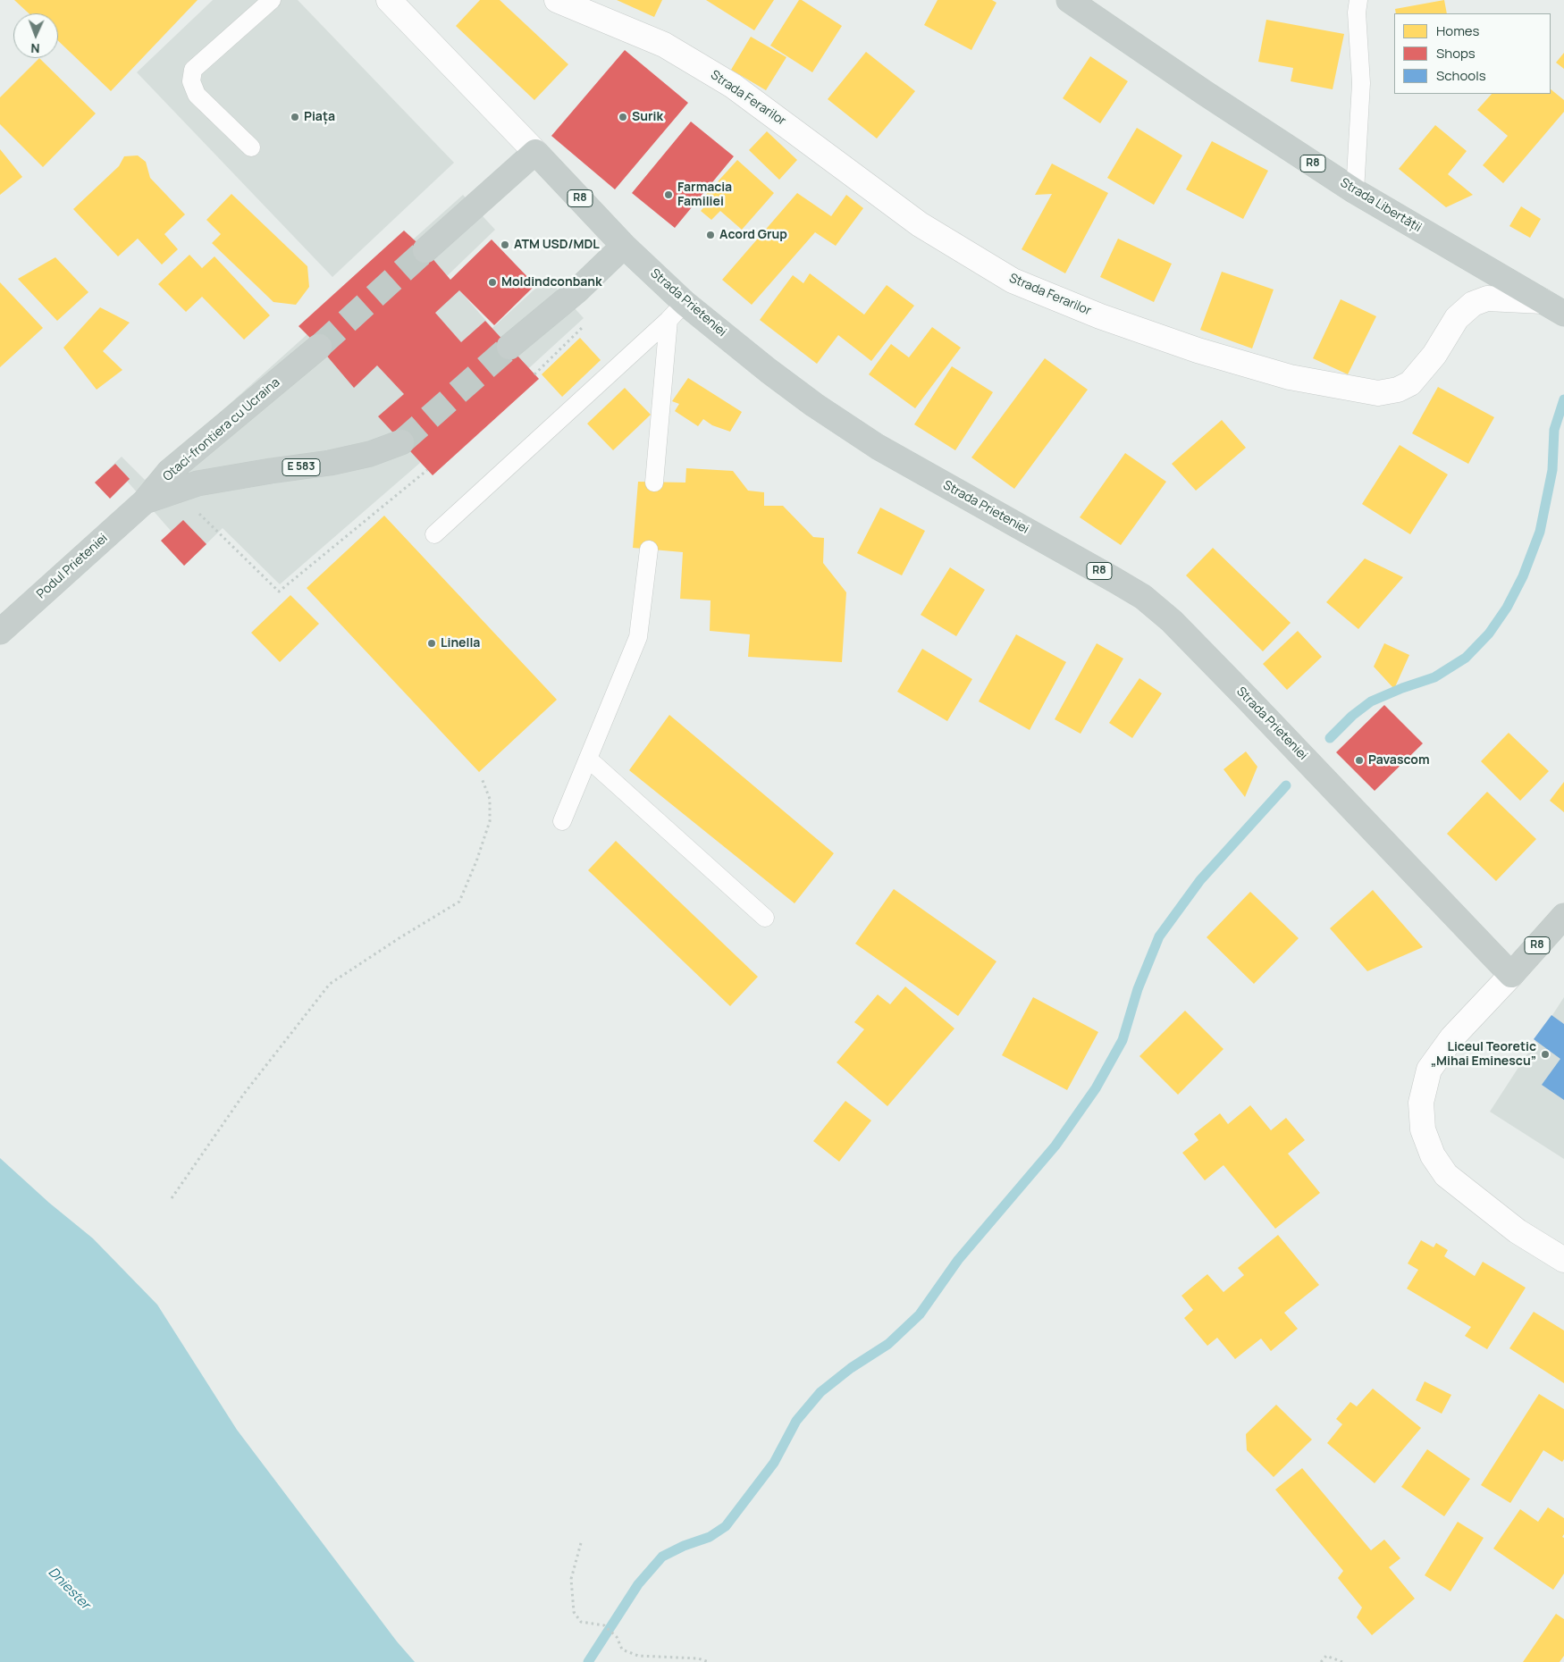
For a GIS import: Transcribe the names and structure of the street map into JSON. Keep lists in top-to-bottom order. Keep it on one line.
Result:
{"streets":{"highway":["R8","Strada Libertății","Strada Prieteniei","Otaci-frontiera cu Ucraina","E 583","Podul Prieteniei"],"street":["Strada Ferarilor"]},"crossings":[["Strada Ferarilor","Strada Libertății"],["R8","Strada Prieteniei"],["Otaci-frontiera cu Ucraina","Podul Prieteniei"]],"water":["Dniester"],"places":["Piața","Surik","Farmacia Familiei","Acord Grup","ATM USD/MDL","Moldindconbank","Linella","Pavascom","Liceul Teoretic „Mihai Eminescu”"],"legend":["Homes","Shops","Schools"],"north":"bottom"}
